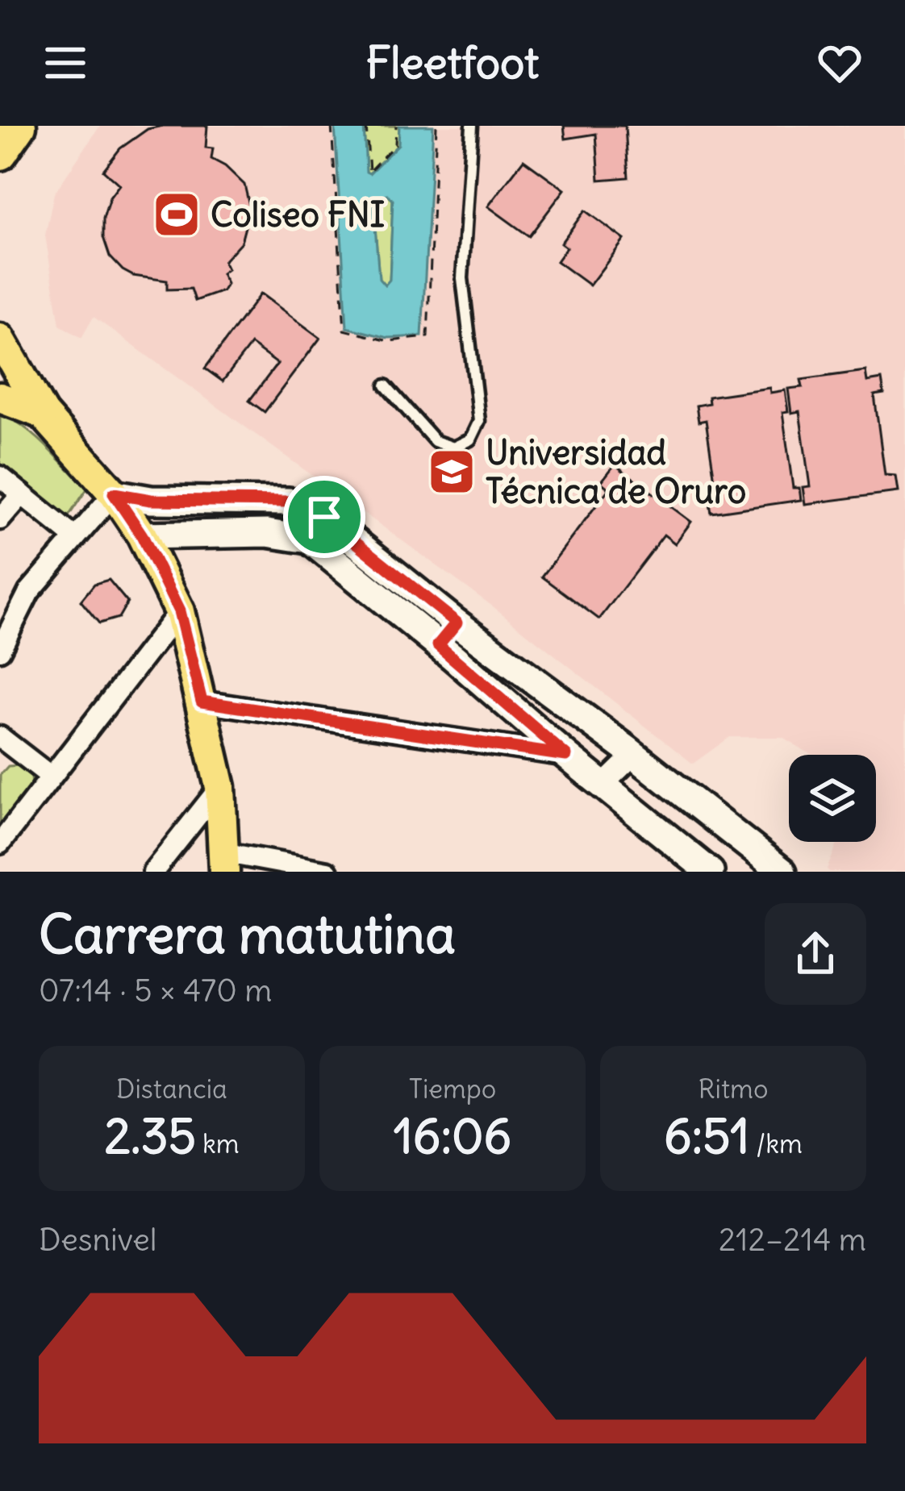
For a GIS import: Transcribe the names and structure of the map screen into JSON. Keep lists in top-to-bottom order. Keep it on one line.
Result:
{"places":{"sports":["Coliseo FNI"],"school or university":["Universidad Técnica de Oruro"]},"page":{"header":"Fleetfoot","heading":["Carrera matutina","07:14 · 5 × 470 m"],"stats":[["Distancia","2.35 km"],["Tiempo","16:06"],["Ritmo","6:51 /km"]],"chart":["Desnivel","212–214 m"]}}
